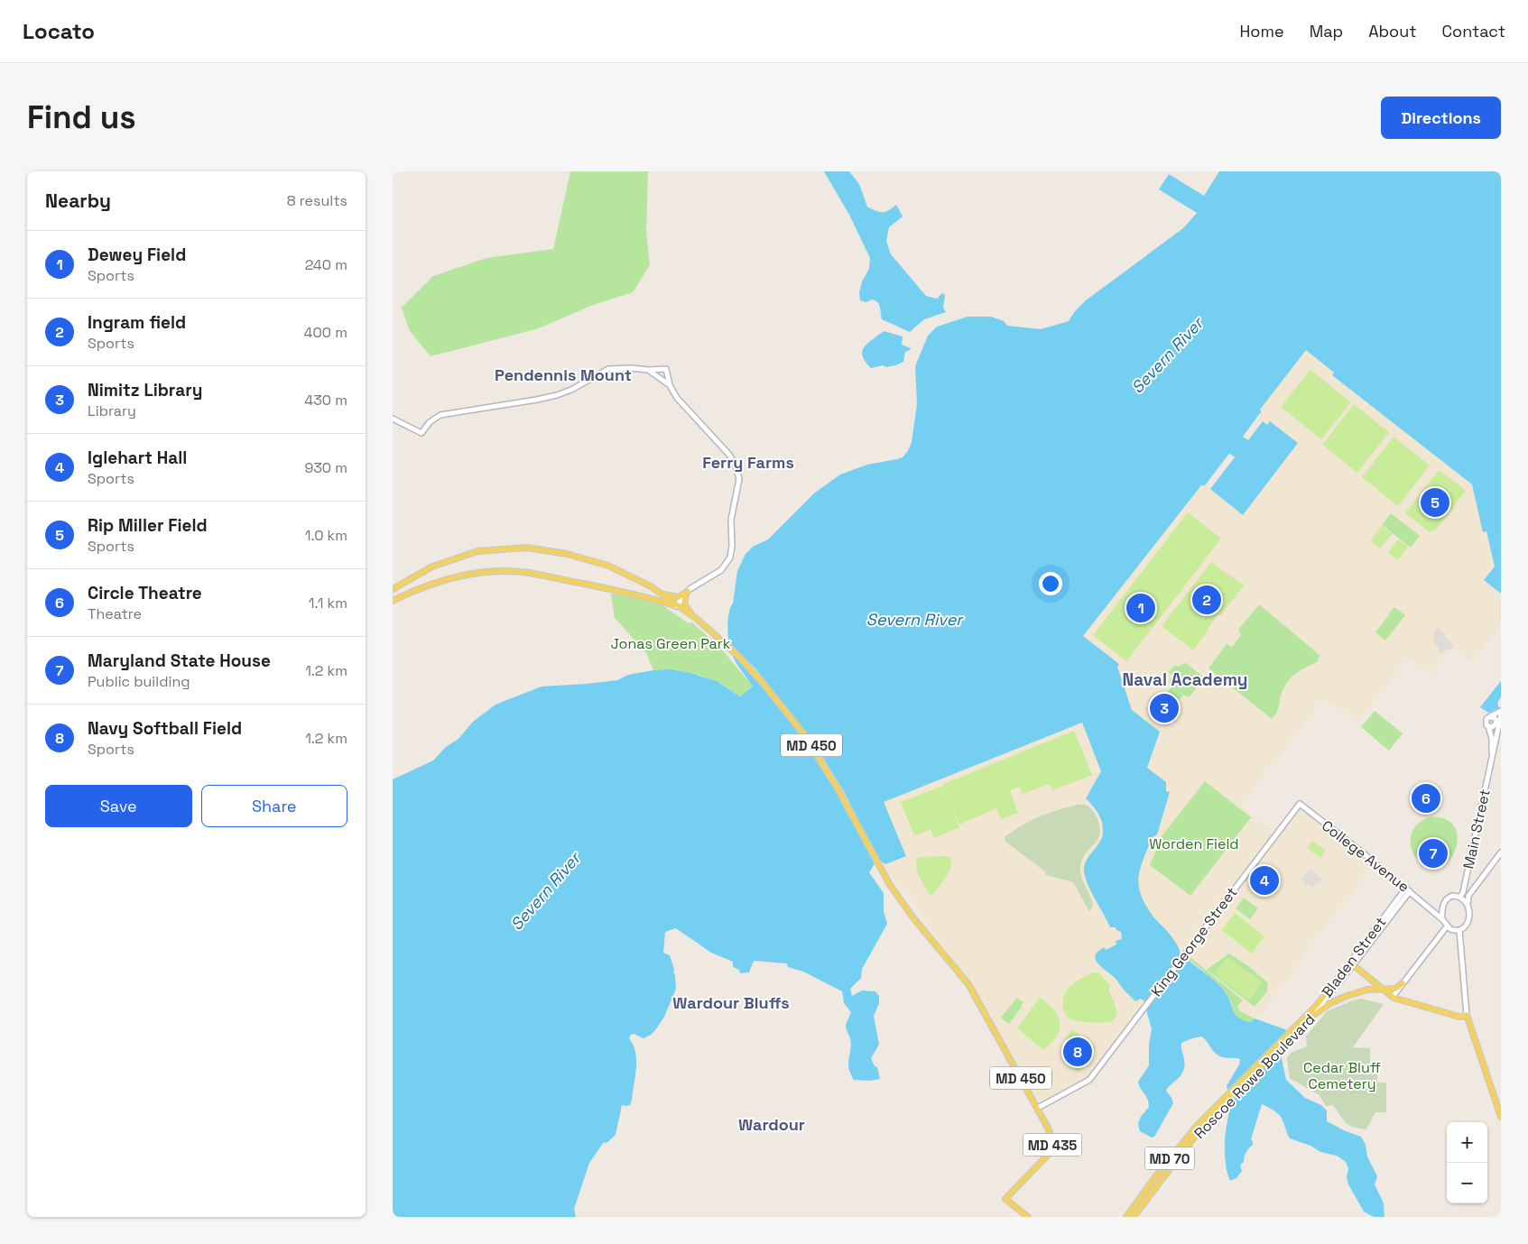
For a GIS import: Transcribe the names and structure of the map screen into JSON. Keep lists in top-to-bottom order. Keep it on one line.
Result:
{"streets":{"main road":["MD 450","Main Street","College Avenue","King George Street","Bladen Street","Roscoe Rowe Boulevard","MD 435","MD 70"]},"crossings":[["MD 450","Main Street"],["MD 450","College Avenue"],["MD 450","King George Street"],["MD 450","MD 435"],["Main Street","College Avenue"],["College Avenue","King George Street"],["College Avenue","Bladen Street"],["King George Street","MD 435"],["Bladen Street","Roscoe Rowe Boulevard"]],"districts":["Pendennis Mount","Ferry Farms","Naval Academy","Wardour Bluffs","Wardour"],"water":["Severn River"],"parks":["Jonas Green Park","Worden Field","Cedar Bluff Cemetery"],"page":{"header":"Locato","nav":["Home","Map","About","Contact"],"buttons":["Directions",["Save","Share"]],"title":"Find us","heading":["Nearby","8 results"],"list":[{"mark":"1","name":"Dewey Field","note":"Sports","value":"240 m"},{"mark":"2","name":"Ingram field","note":"Sports","value":"400 m"},{"mark":"3","name":"Nimitz Library","note":"Library","value":"430 m"},{"mark":"4","name":"Iglehart Hall","note":"Sports","value":"930 m"},{"mark":"5","name":"Rip Miller Field","note":"Sports","value":"1.0 km"},{"mark":"6","name":"Circle Theatre","note":"Theatre","value":"1.1 km"},{"mark":"7","name":"Maryland State House","note":"Public building","value":"1.2 km"},{"mark":"8","name":"Navy Softball Field","note":"Sports","value":"1.2 km"}],"pins":["5","2","1","3","6","7","4","8"],"map_buttons":["+","−"]}}
